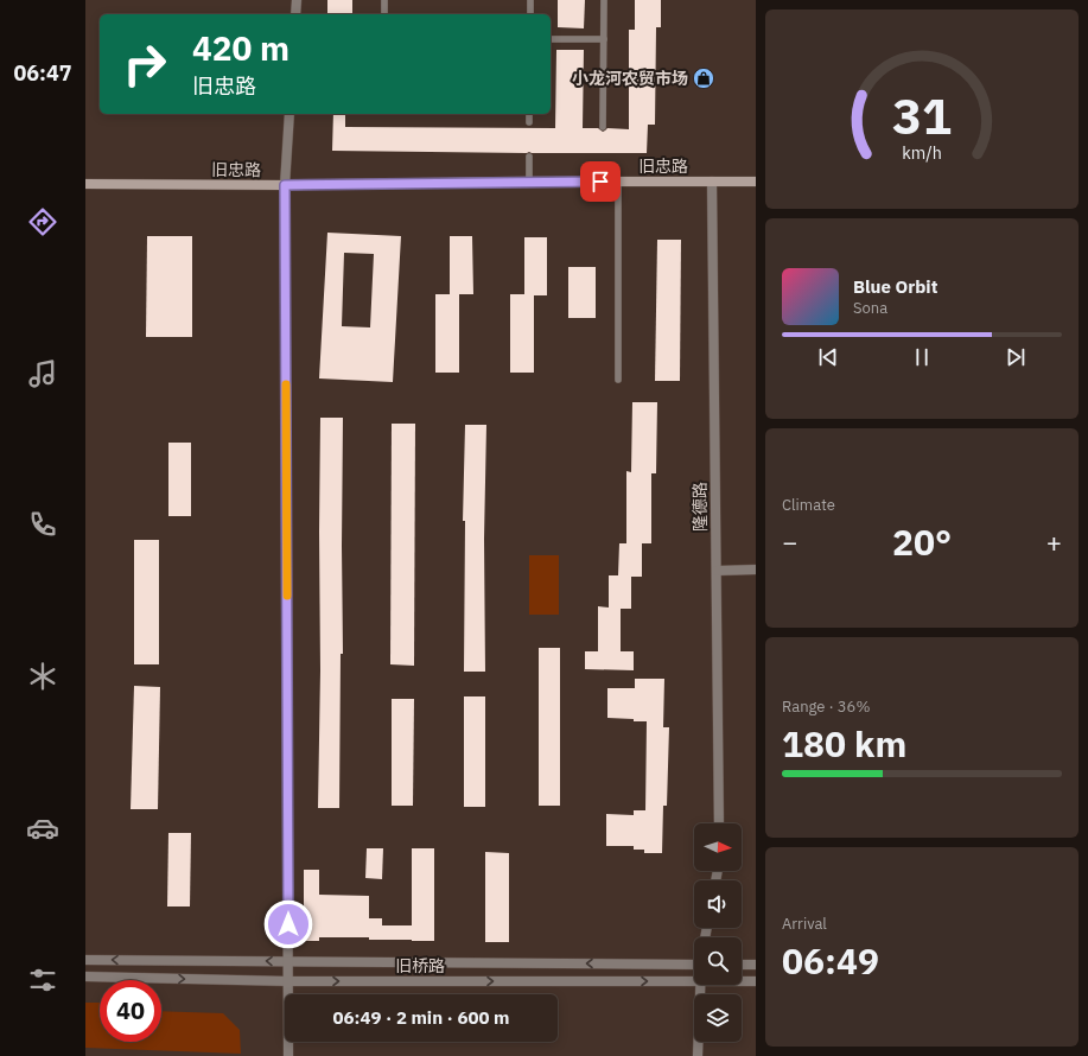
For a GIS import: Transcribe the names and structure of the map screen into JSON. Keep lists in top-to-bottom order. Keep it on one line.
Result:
{"streets":{"main road":["旧忠路"],"street":["隆德路","旧桥路"]},"crossings":[["旧忠路","隆德路"]],"places":{"shop":["小龙河农贸市场"]},"north":"right","page":{"tabs":"06:47","turn":["420 m","旧忠路"],"song":["Blue Orbit","Sona"],"tile":["Climate",["Range · 36%","180 km"],["Arrival","06:49"]],"heat":["−","20°","+"],"limit":"40","trip":"06:49 · 2 min · 600 m","gauge":["31","km/h"]}}
